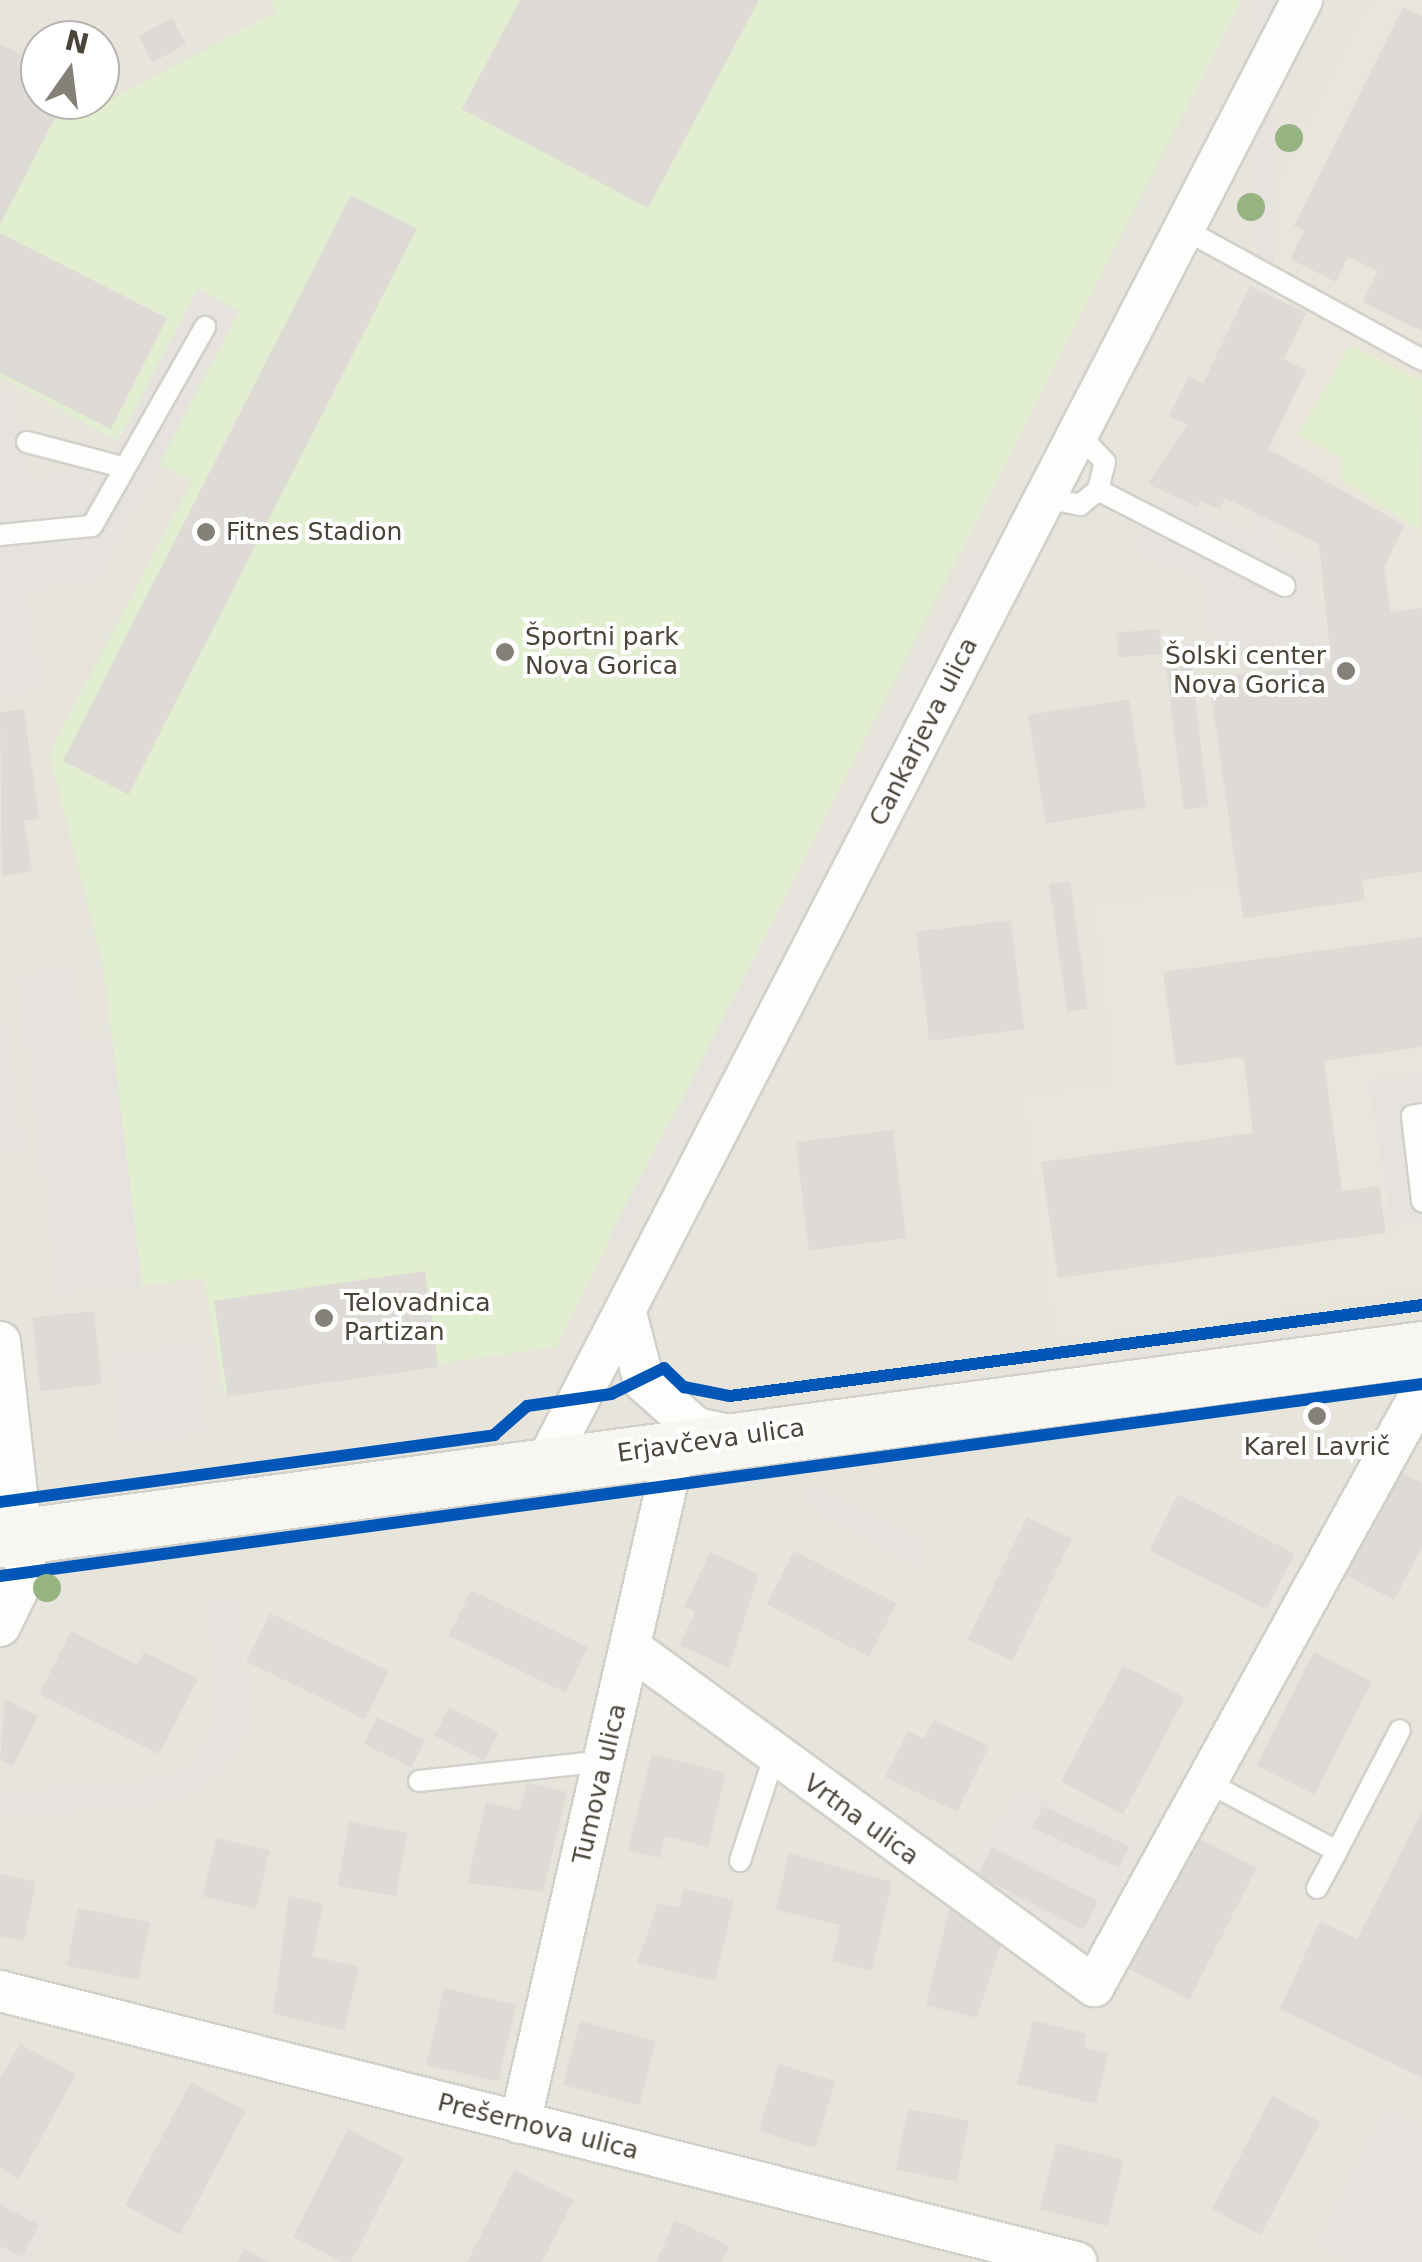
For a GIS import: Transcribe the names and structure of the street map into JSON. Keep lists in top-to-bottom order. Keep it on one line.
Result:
{"streets":{"main road":["Erjavčeva ulica"],"street":["Cankarjeva ulica","Tumova ulica","Vrtna ulica","Prešernova ulica"]},"crossings":[["Cankarjeva ulica","Erjavčeva ulica"],["Erjavčeva ulica","Tumova ulica"],["Tumova ulica","Vrtna ulica"],["Tumova ulica","Prešernova ulica"]],"places":["Fitnes Stadion","Športni park Nova Gorica","Šolski center Nova Gorica","Telovadnica Partizan","Karel Lavrič"],"north":"top"}
